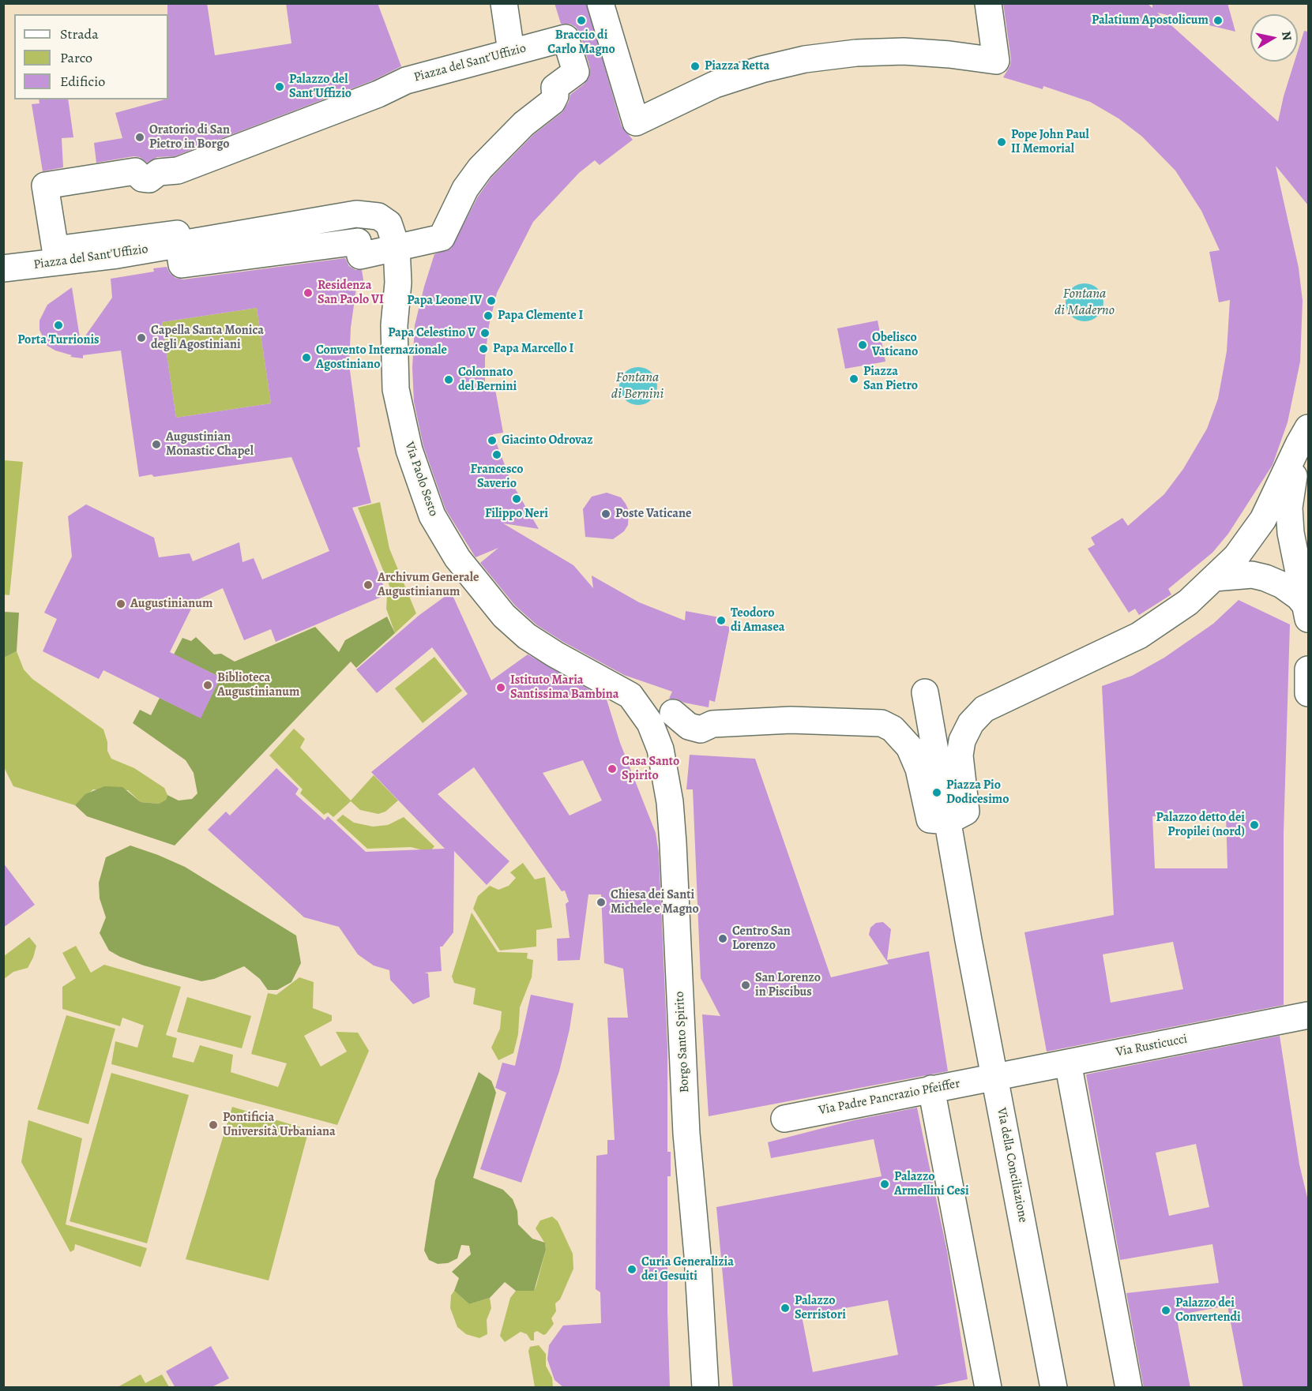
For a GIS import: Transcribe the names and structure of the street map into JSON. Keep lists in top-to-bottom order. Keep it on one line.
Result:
{"streets":{"street":["Piazza del Sant'Uffizio","Via Paolo Sesto","Borgo Santo Spirito","Via Rusticucci","Via Padre Pancrazio Pfeiffer","Via della Conciliazione"]},"crossings":[["Piazza del Sant'Uffizio","Via Paolo Sesto"],["Via Paolo Sesto","Borgo Santo Spirito"],["Via Rusticucci","Via Padre Pancrazio Pfeiffer"],["Via Rusticucci","Via della Conciliazione"],["Via Padre Pancrazio Pfeiffer","Via della Conciliazione"]],"water":["Fontana di Maderno","Fontana di Bernini"],"places":["Braccio di Carlo Magno","Palatium Apostolicum","Piazza Retta","Palazzo del Sant'Uffizio","Oratorio di San Pietro in Borgo","Pope John Paul II Memorial","Residenza San Paolo VI","Papa Leone IV","Papa Clemente I","Porta Turrionis","Papa Celestino V","Capella Santa Monica degli Agostiniani","Obelisco Vaticano","Papa Marcello I","Convento Internazionale Agostiniano","Piazza San Pietro","Colonnato del Bernini","Giacinto Odrovaz","Augustinian Monastic Chapel","Francesco Saverio","Filippo Neri","Poste Vaticane","Archivum Generale Augustinianum","Augustinianum","Teodoro di Amasea","Biblioteca Augustinianum","Istituto Maria Santissima Bambina","Casa Santo Spirito","Piazza Pio Dodicesimo","Palazzo detto dei Propilei (nord)","Chiesa dei Santi Michele e Magno","Centro San Lorenzo","San Lorenzo in Piscibus","Pontificia Università Urbaniana","Palazzo Armellini Cesi","Curia Generalizia dei Gesuiti","Palazzo Serristori","Palazzo dei Convertendi"],"legend":["Strada","Parco","Edificio"],"north":"right"}
